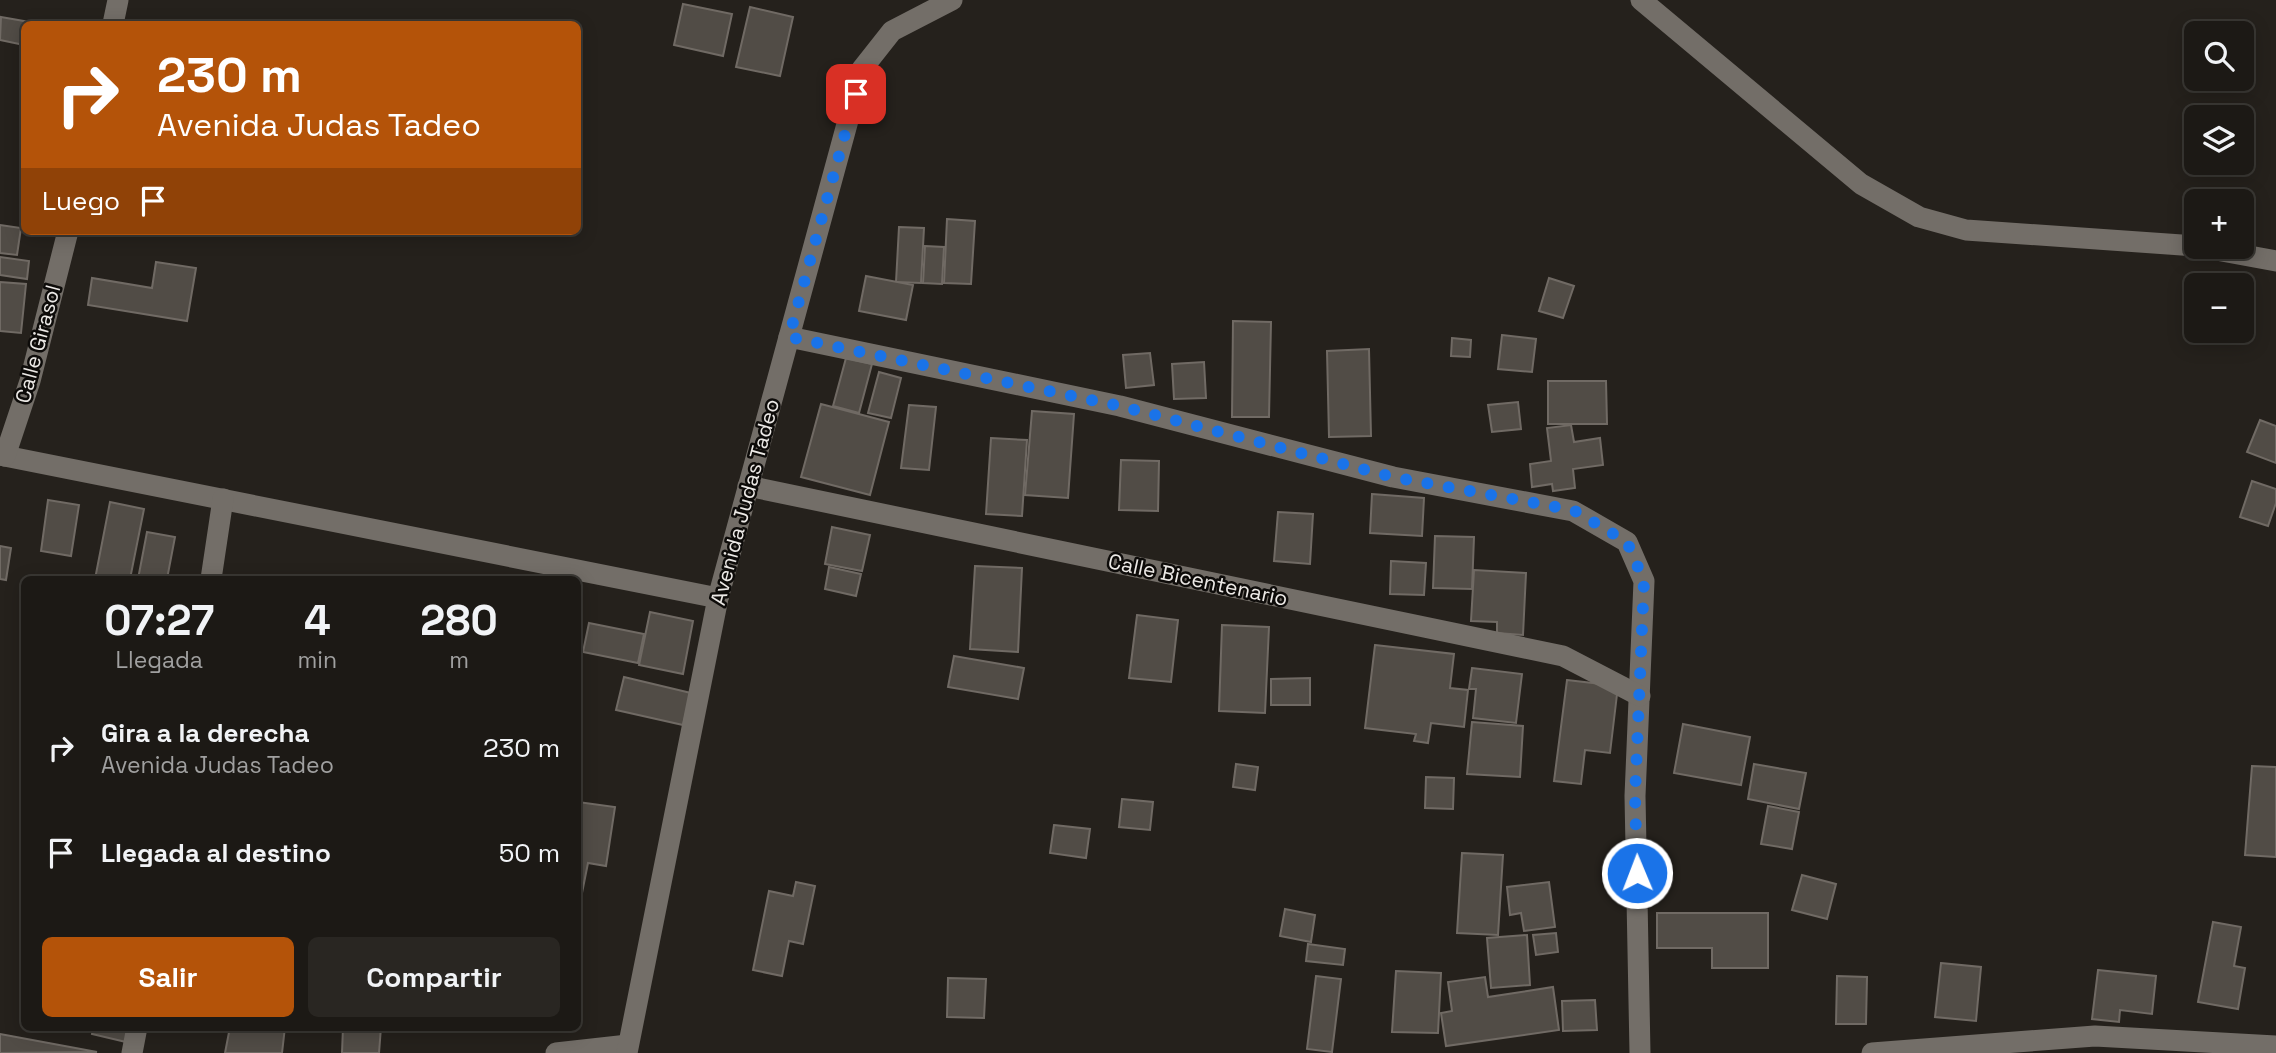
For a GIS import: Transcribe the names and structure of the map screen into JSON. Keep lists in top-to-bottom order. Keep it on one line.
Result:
{"streets":{"street":["Calle Girasol","Avenida Judas Tadeo","Calle Bicentenario"]},"crossings":[["Avenida Judas Tadeo","Calle Bicentenario"]],"page":{"map_buttons":["+","−"],"turn":["230 m","Avenida Judas Tadeo"],"then":"Luego","eta":["07:27","Llegada","4","min","280","m"],"list":[{"name":"Gira a la derecha","note":"Avenida Judas Tadeo","value":"230 m"},{"name":"Llegada al destino","value":"50 m"}],"buttons":["Salir","Compartir"]}}
